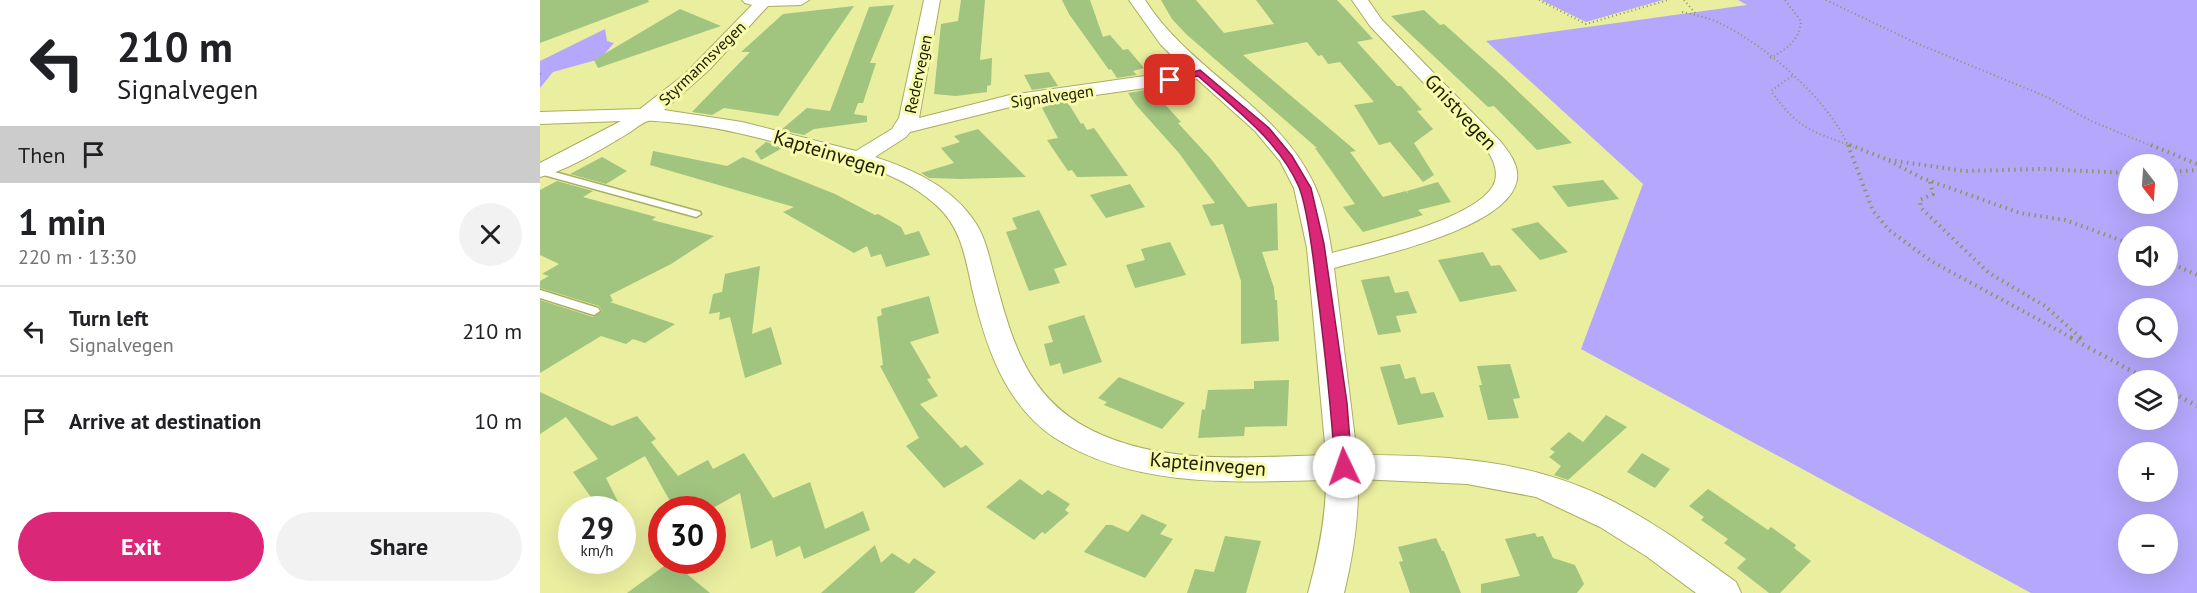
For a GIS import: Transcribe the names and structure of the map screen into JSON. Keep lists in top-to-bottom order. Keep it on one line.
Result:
{"streets":{"street":["Styrmannsvegen","Redervegen","Signalvegen","Gnistvegen","Kapteinvegen"]},"crossings":[["Styrmannsvegen","Kapteinvegen"],["Redervegen","Signalvegen"],["Redervegen","Kapteinvegen"]],"north":"bottom","page":{"turn":["210 m","Signalvegen"],"then":"Then","map_buttons":["+","−"],"heading":["1 min","220 m · 13:30"],"list":[{"name":"Turn left","note":"Signalvegen","value":"210 m"},{"name":"Arrive at destination","value":"10 m"}],"speed":"29 km/h","limit":"30","buttons":["Exit","Share"]}}
